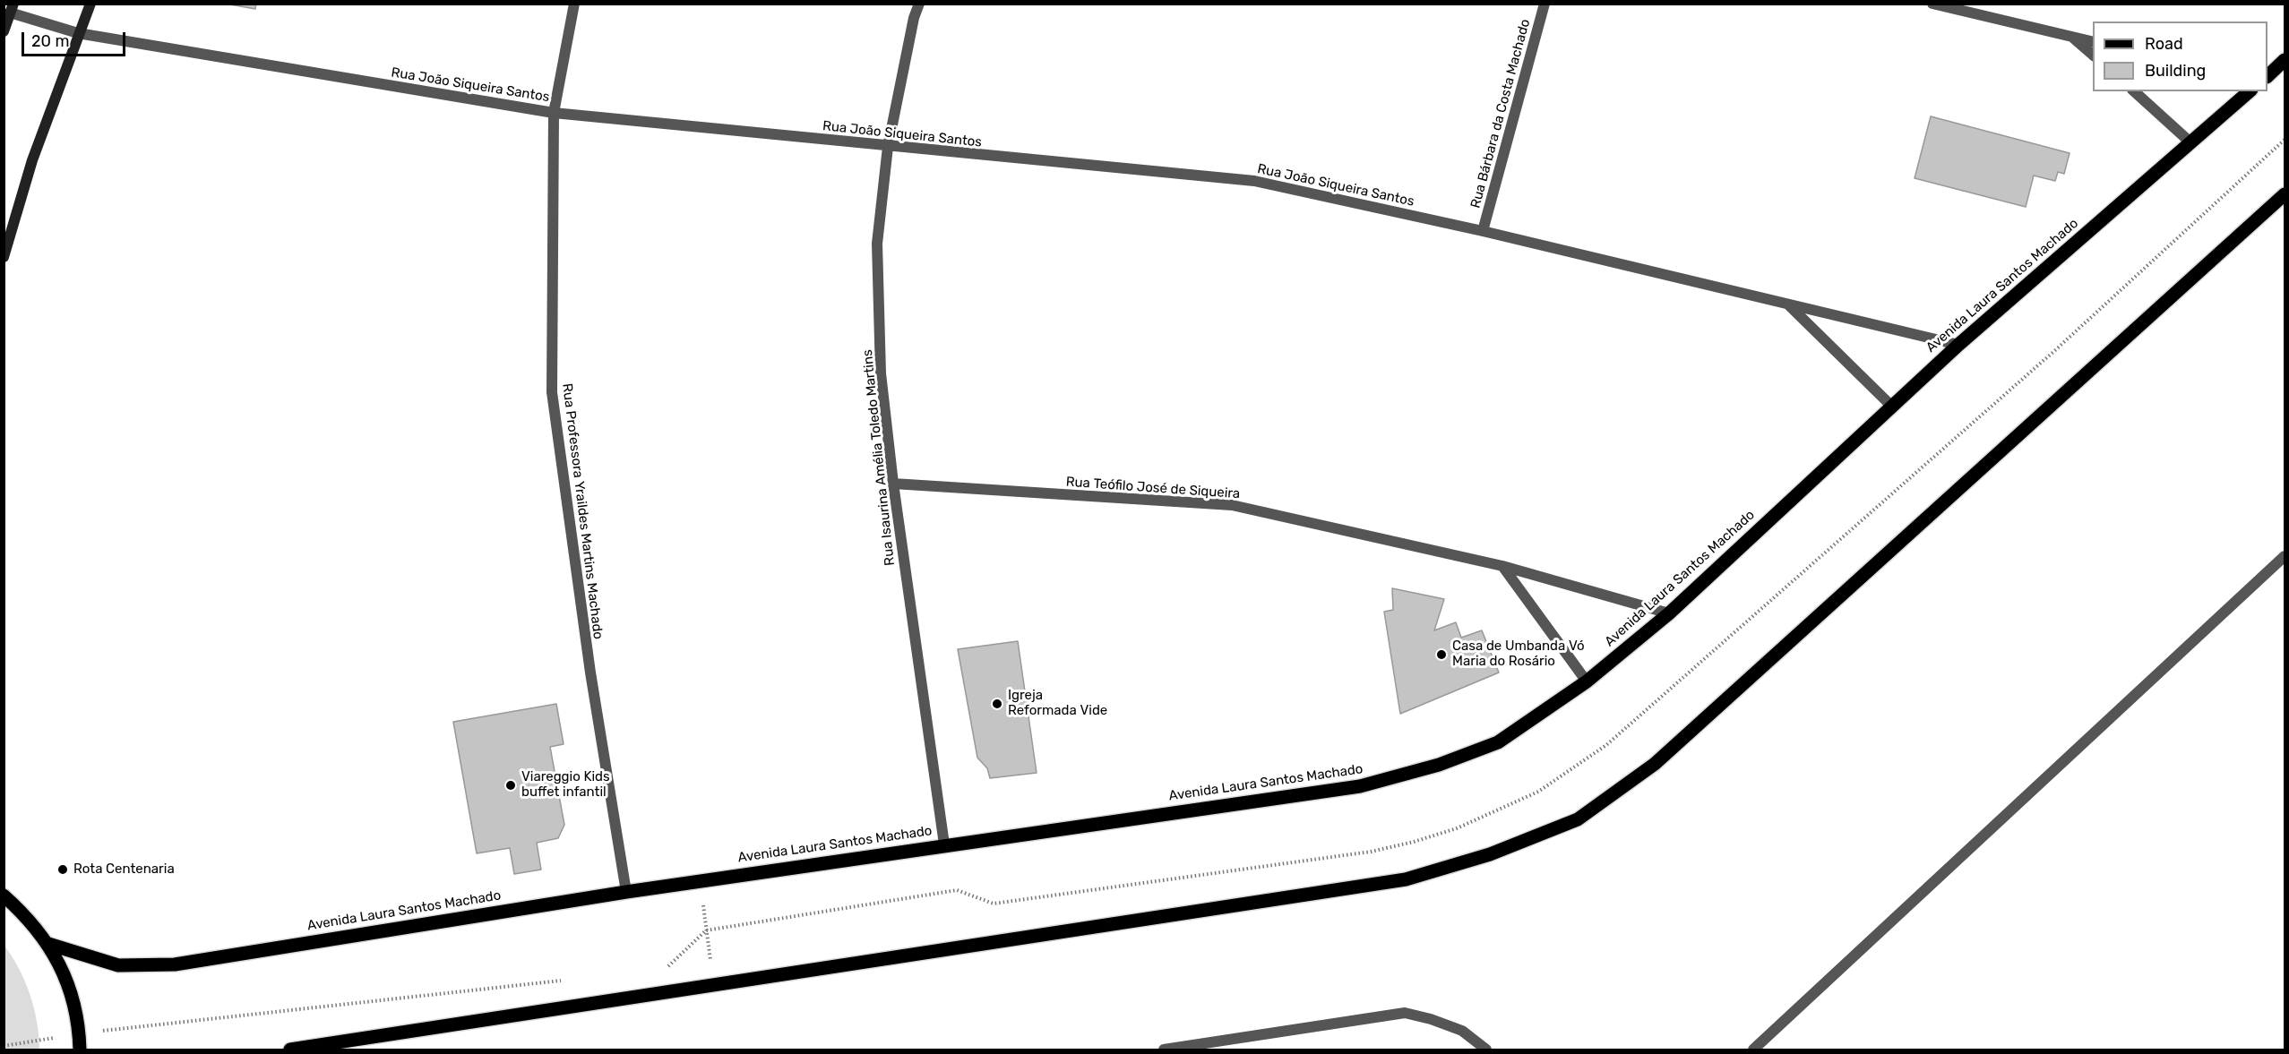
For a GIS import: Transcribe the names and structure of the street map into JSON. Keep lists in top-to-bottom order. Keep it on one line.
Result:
{"streets":{"main road":["Avenida Laura Santos Machado"],"street":["Rua João Siqueira Santos","Rua Bárbara da Costa Machado","Rua Isaurina Amélia Toledo Martins","Rua Teófilo José de Siqueira","Rua Professora Yraildes Martins Machado"]},"crossings":[["Rua João Siqueira Santos","Rua Bárbara da Costa Machado"],["Rua João Siqueira Santos","Avenida Laura Santos Machado"],["Rua João Siqueira Santos","Rua Isaurina Amélia Toledo Martins"],["Rua João Siqueira Santos","Rua Professora Yraildes Martins Machado"],["Avenida Laura Santos Machado","Rua Isaurina Amélia Toledo Martins"],["Avenida Laura Santos Machado","Rua Teófilo José de Siqueira"],["Avenida Laura Santos Machado","Rua Professora Yraildes Martins Machado"],["Rua Isaurina Amélia Toledo Martins","Rua Teófilo José de Siqueira"]],"places":["Casa de Umbanda Vó Maria do Rosário","Igreja Reformada Vide","Viareggio Kids buffet infantil","Rota Centenaria"],"legend":["Road","Building"],"scale_bar":"20 m"}
